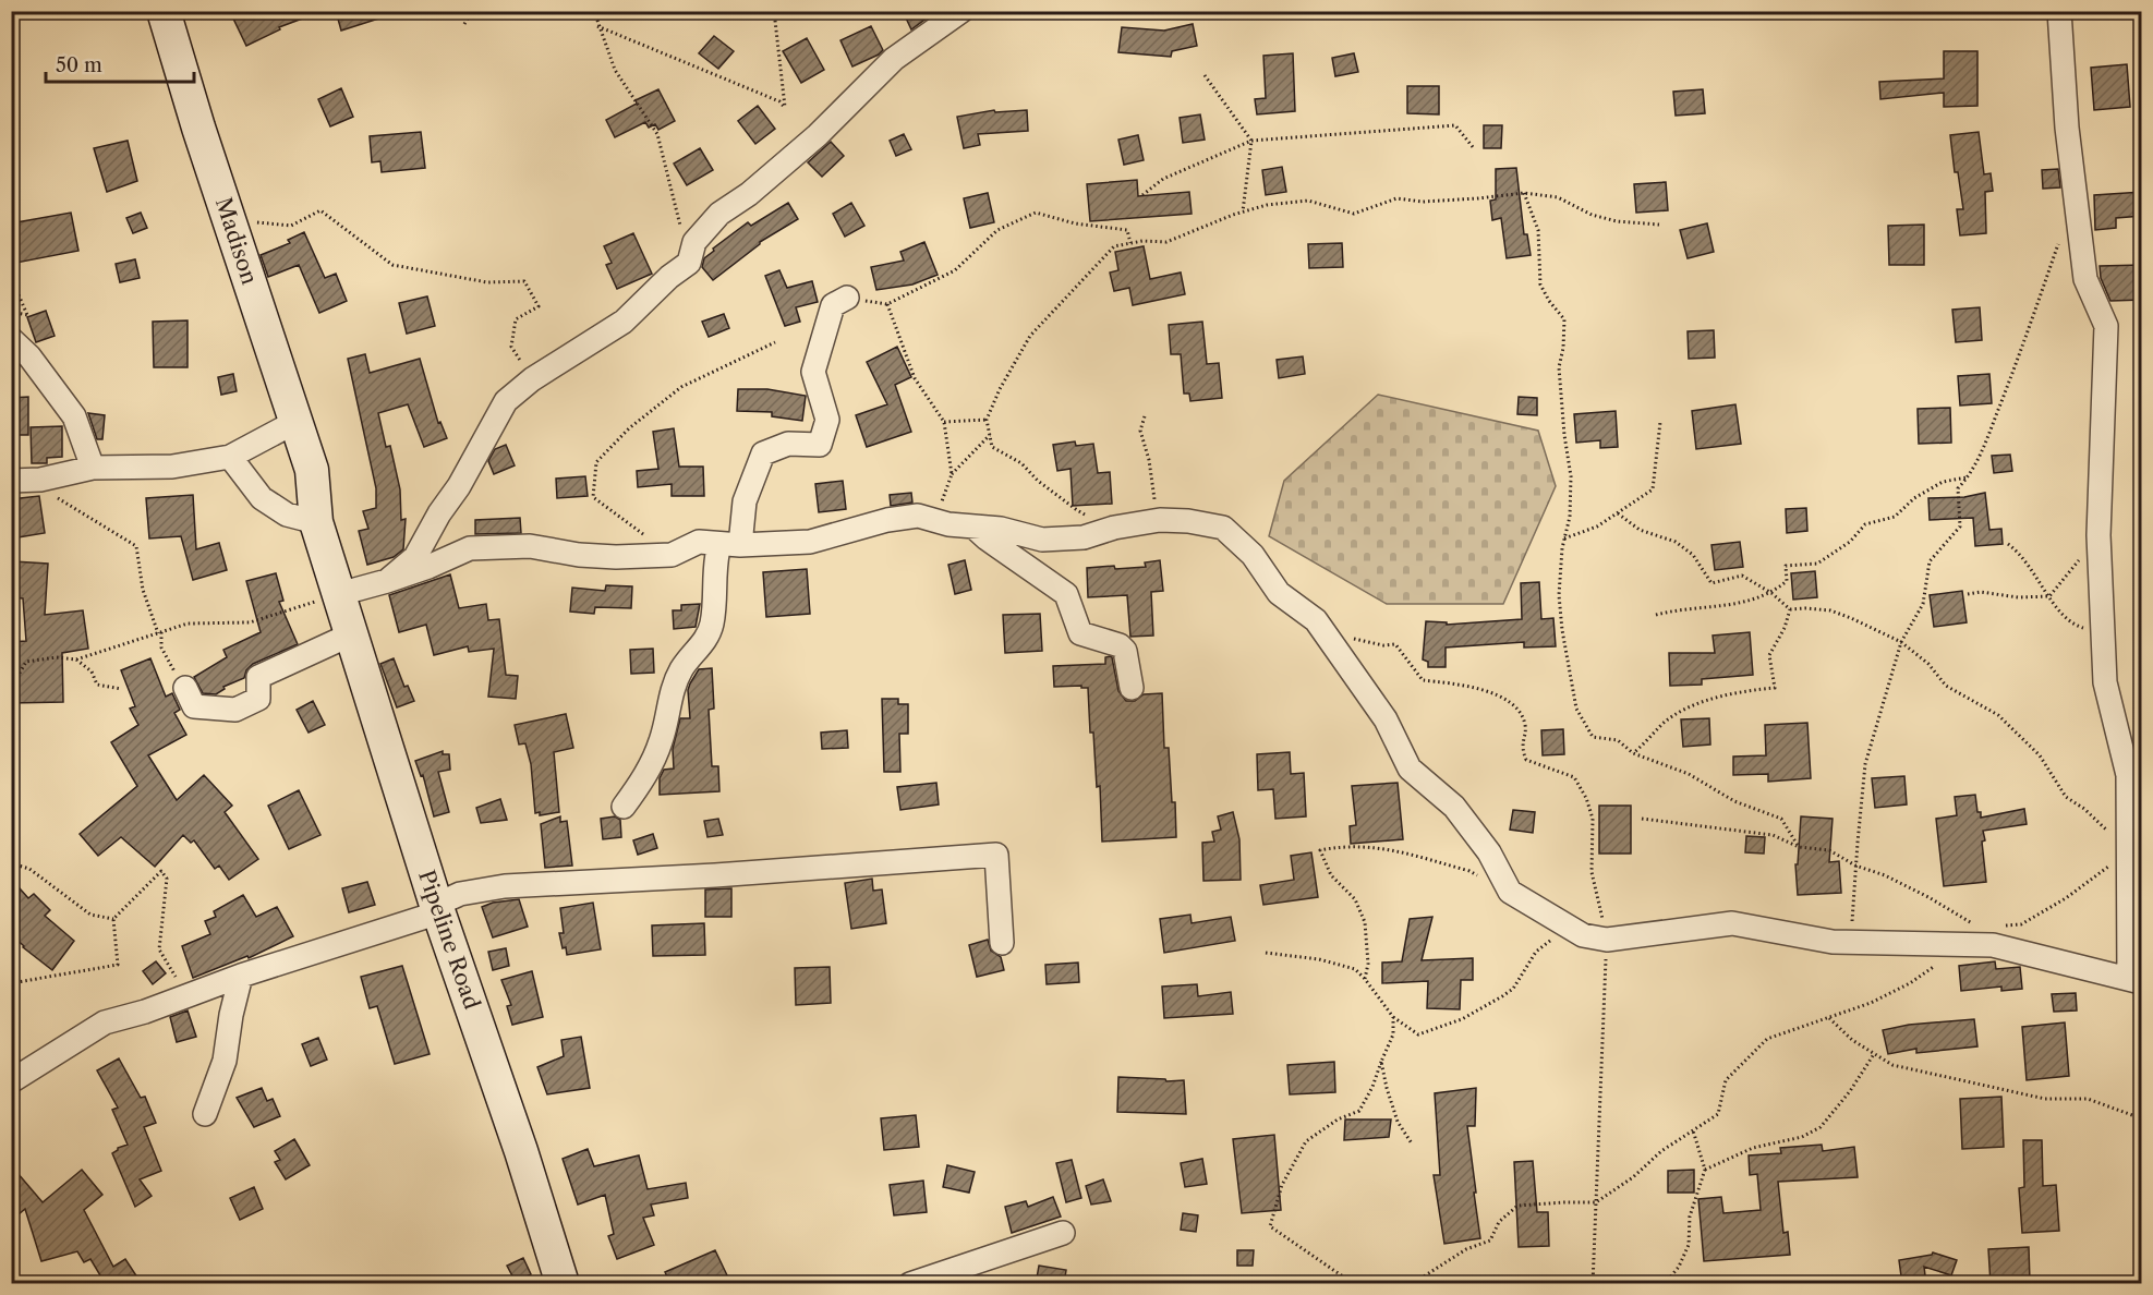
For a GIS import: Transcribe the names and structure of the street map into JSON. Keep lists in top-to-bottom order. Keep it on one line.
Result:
{"streets":{"street":["Madison","Pipeline Road"]},"crossings":[["Madison","Pipeline Road"]],"scale_bar":"50 m"}
